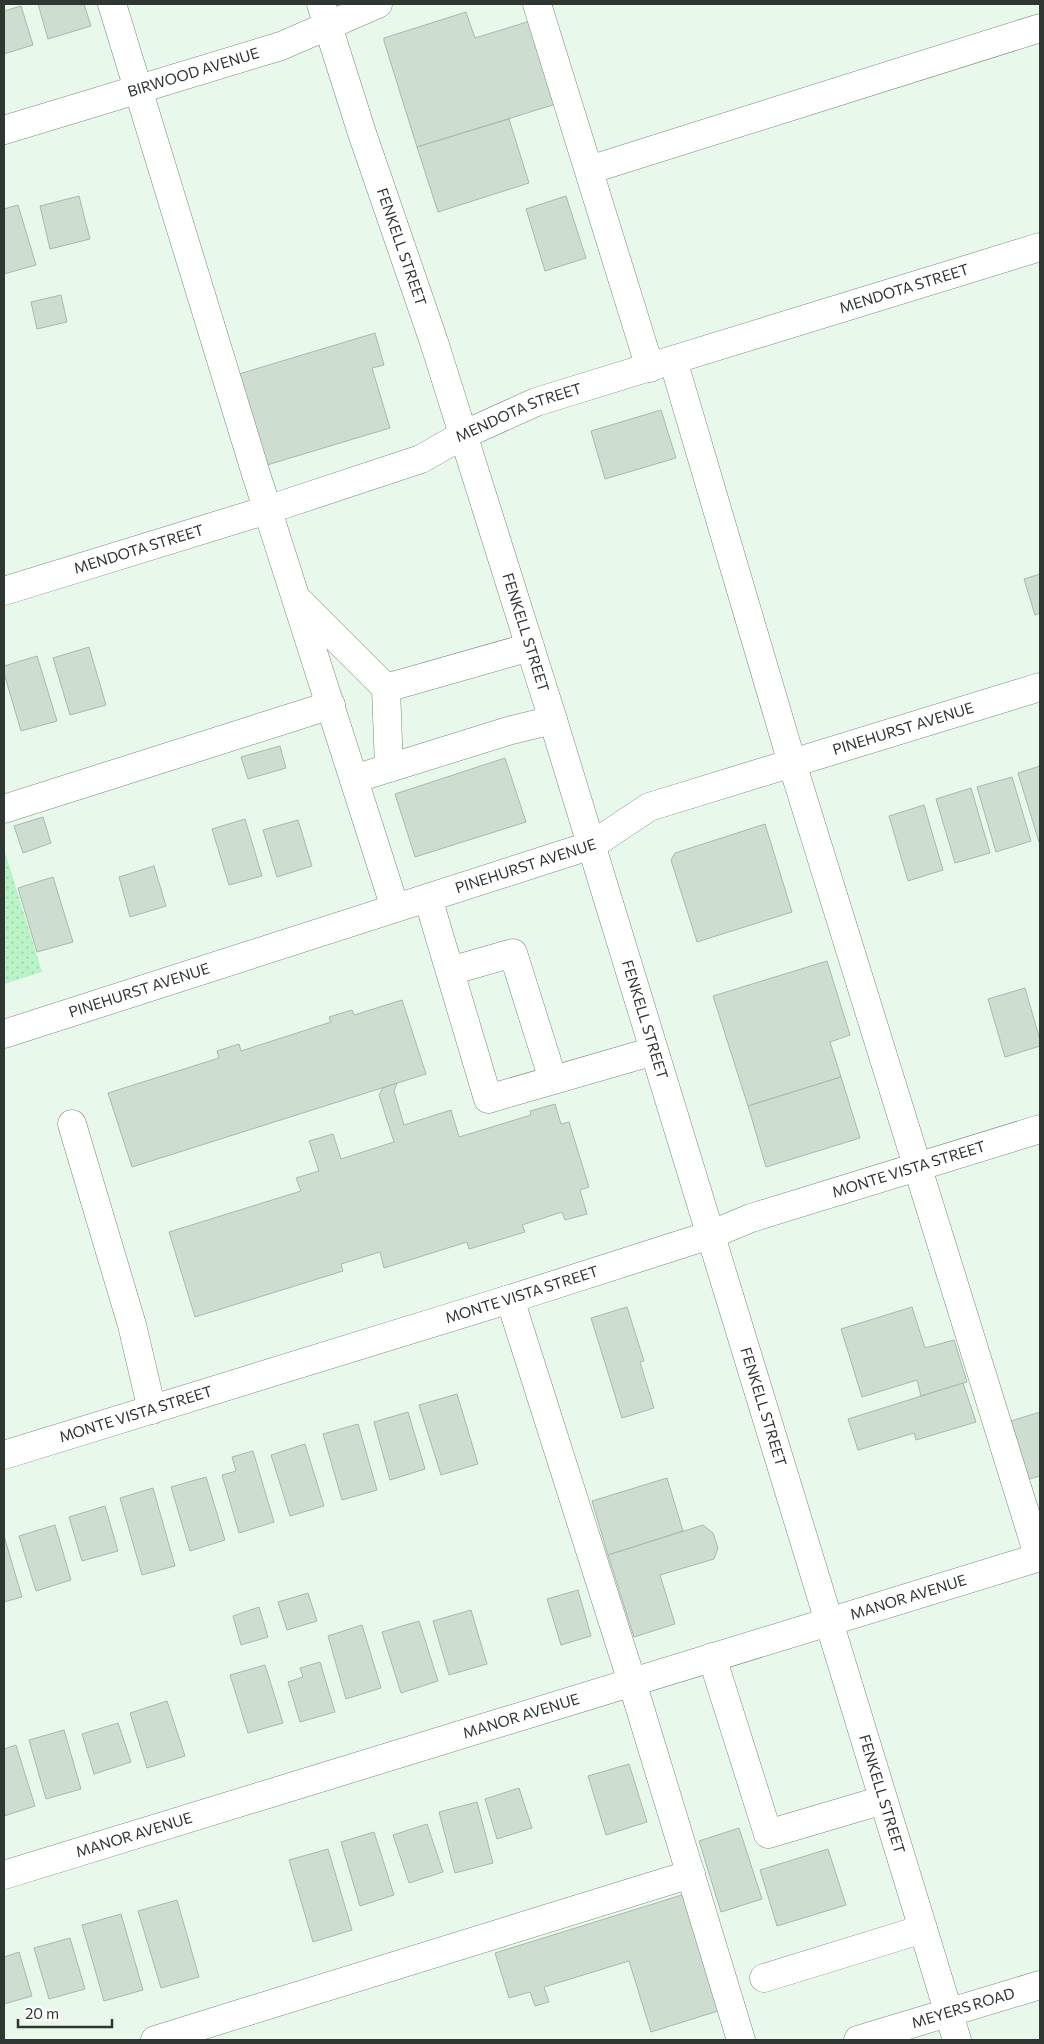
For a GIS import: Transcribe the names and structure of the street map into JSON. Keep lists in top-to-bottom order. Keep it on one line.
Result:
{"streets":{"street":["BIRWOOD AVENUE","FENKELL STREET","MENDOTA STREET","PINEHURST AVENUE","MONTE VISTA STREET","MANOR AVENUE","MEYERS ROAD"]},"crossings":[["BIRWOOD AVENUE","FENKELL STREET"],["FENKELL STREET","MENDOTA STREET"],["FENKELL STREET","PINEHURST AVENUE"],["FENKELL STREET","MONTE VISTA STREET"],["FENKELL STREET","MANOR AVENUE"],["FENKELL STREET","MEYERS ROAD"]],"scale_bar":"20 m"}
